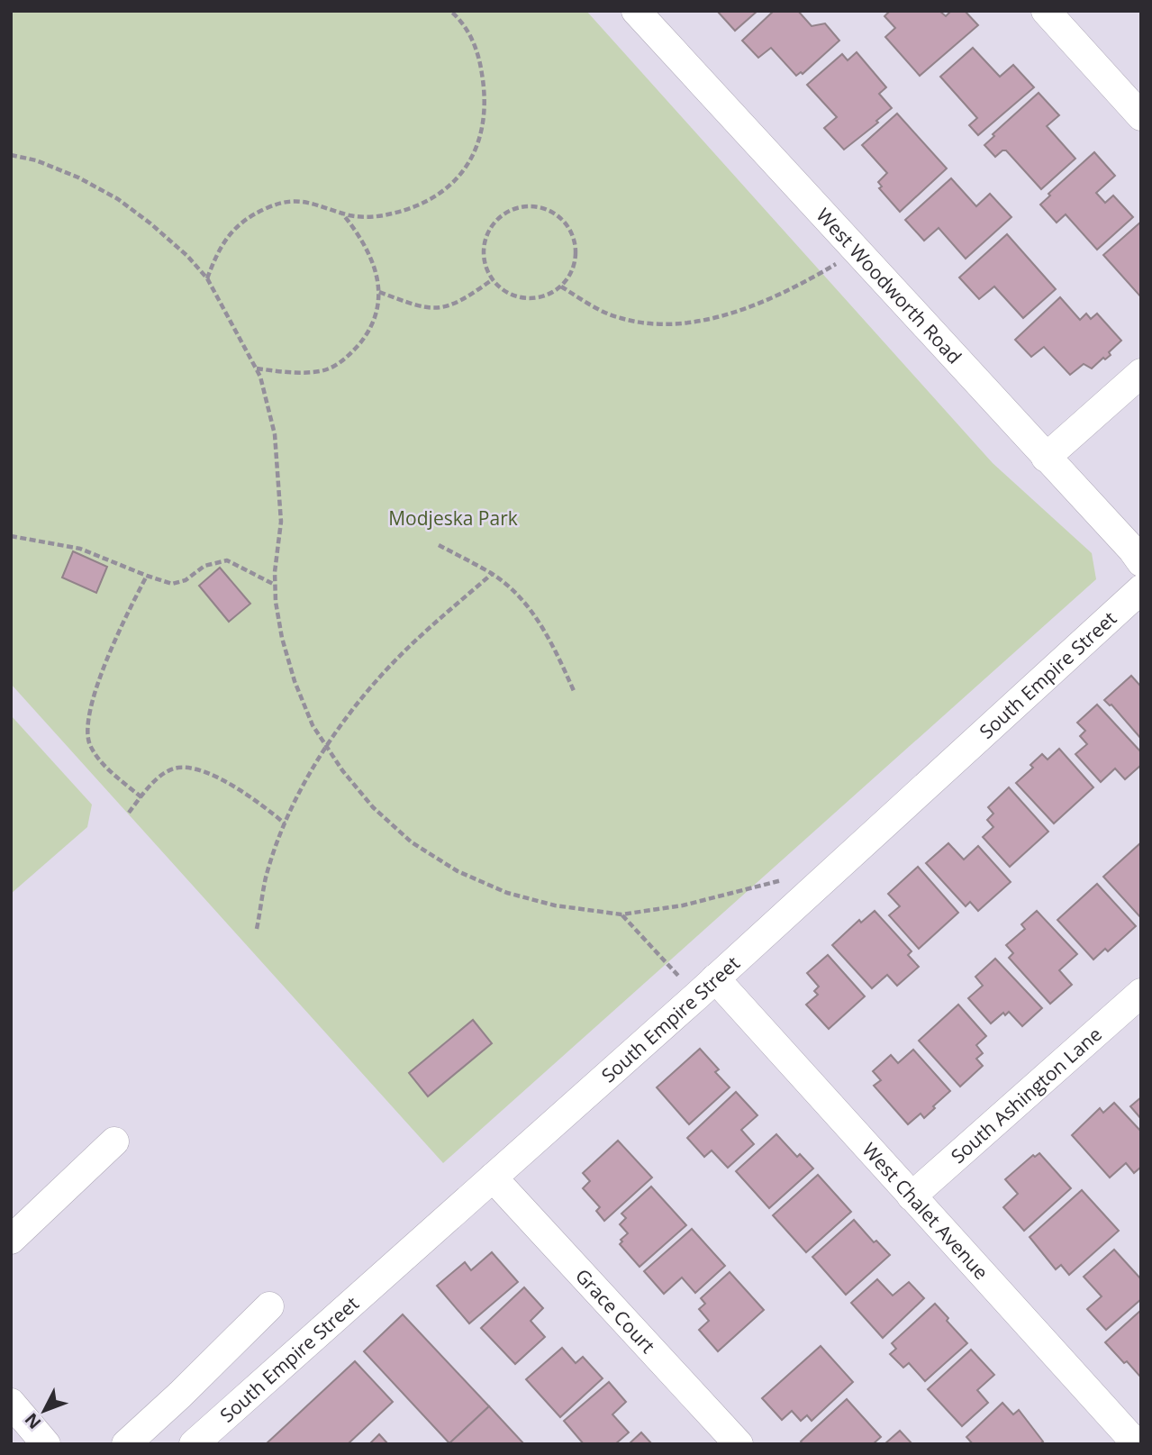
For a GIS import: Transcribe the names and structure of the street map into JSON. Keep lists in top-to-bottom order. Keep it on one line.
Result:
{"streets":{"street":["West Woodworth Road","South Empire Street","South Ashington Lane","West Chalet Avenue","Grace Court"]},"crossings":[["South Empire Street","West Chalet Avenue"],["South Empire Street","Grace Court"],["South Ashington Lane","West Chalet Avenue"]],"parks":["Modjeska Park"],"north":"bottom left"}
